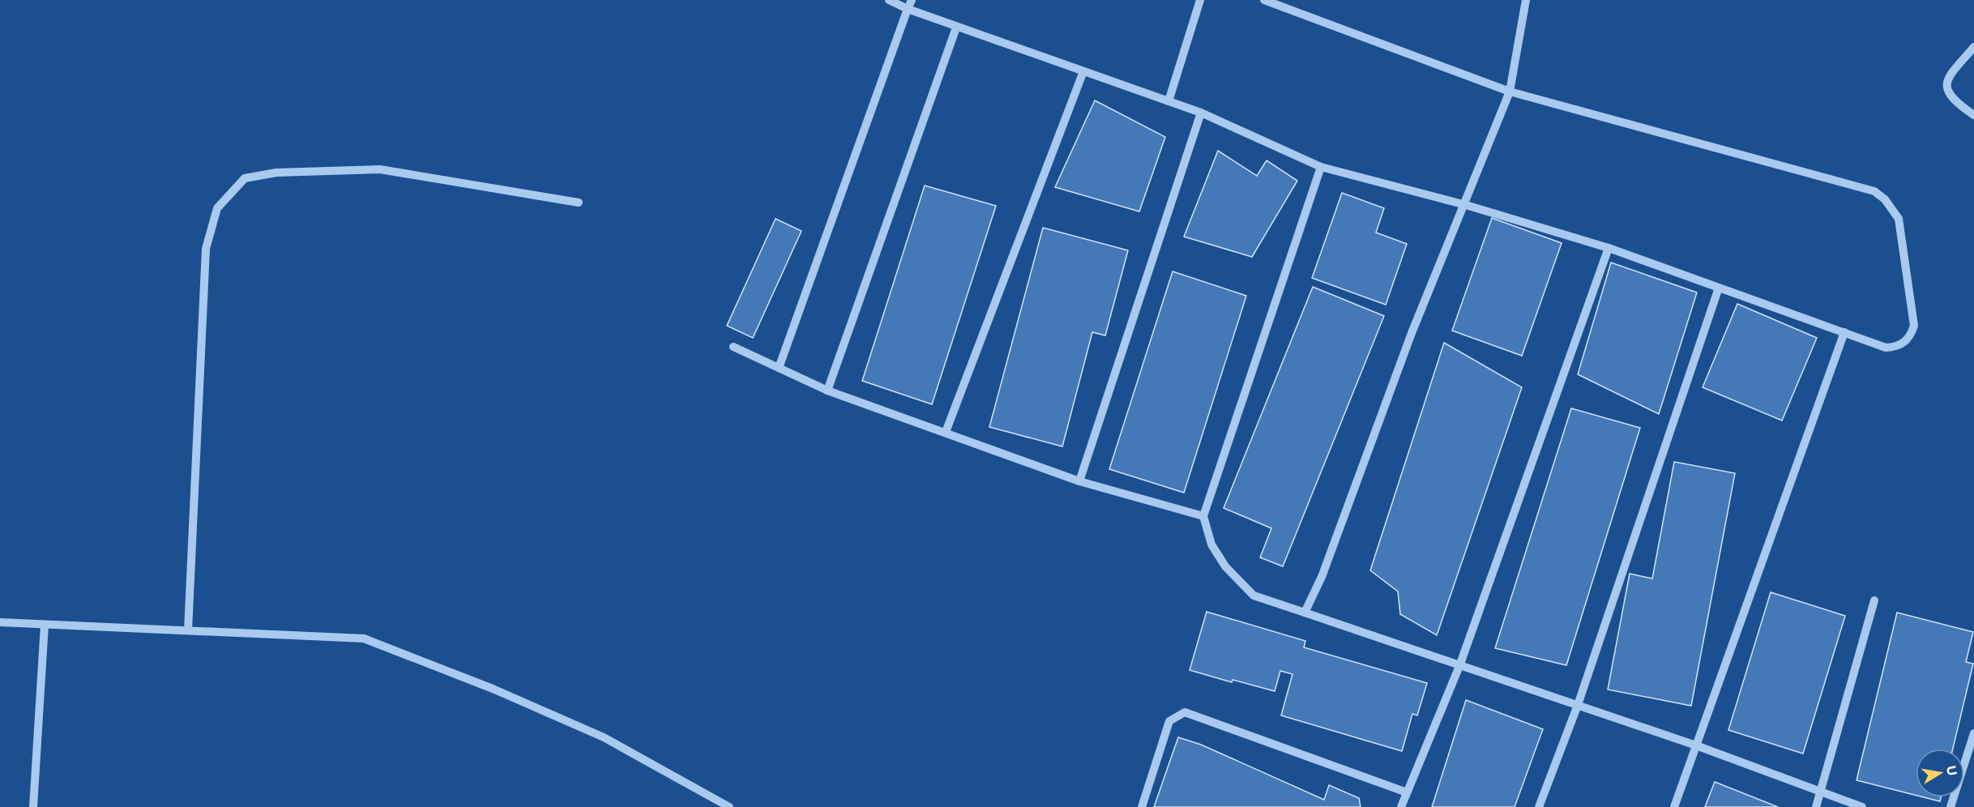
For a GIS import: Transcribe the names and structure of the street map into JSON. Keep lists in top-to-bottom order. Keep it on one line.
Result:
{"north":"right"}
